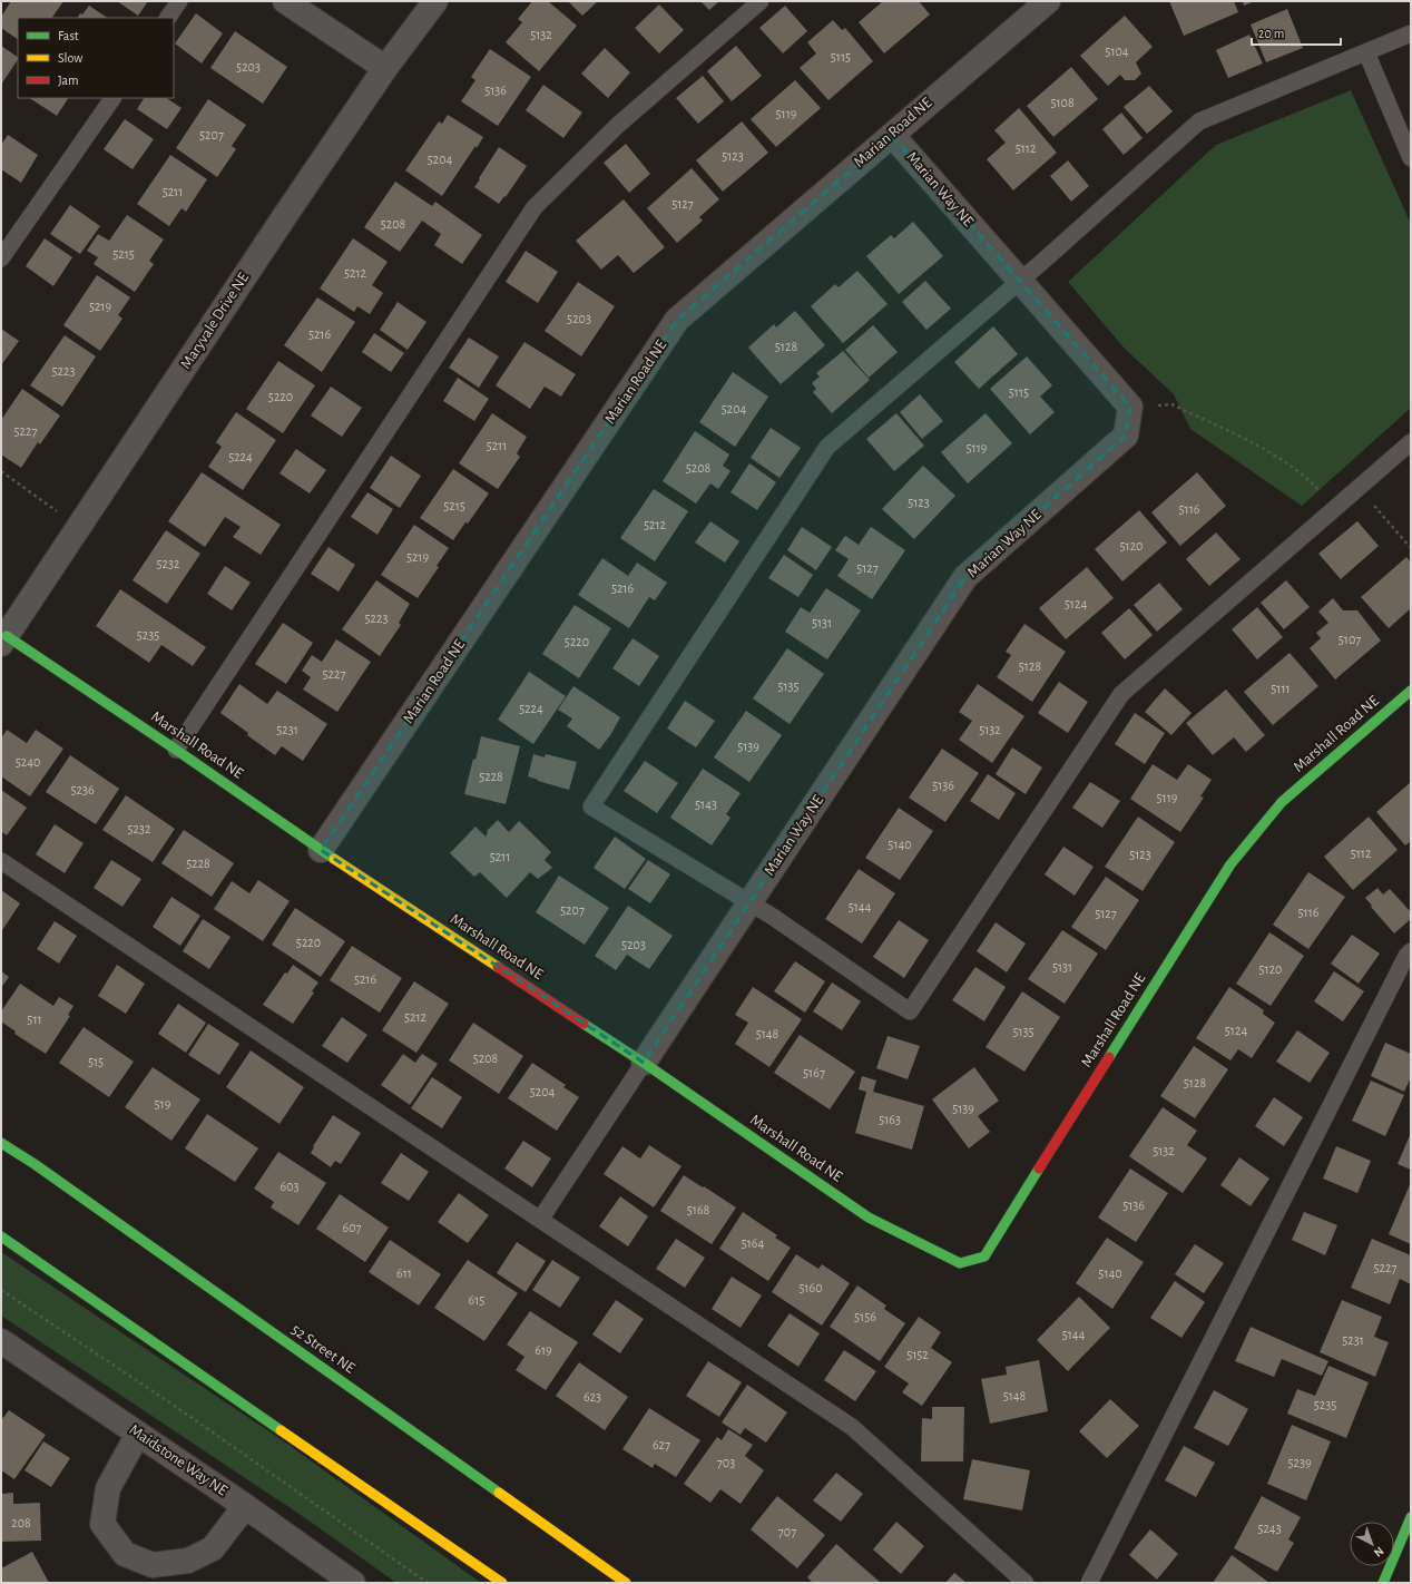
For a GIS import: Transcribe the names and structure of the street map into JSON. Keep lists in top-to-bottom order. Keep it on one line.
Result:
{"streets":{"street":["Marian Road NE","Marian Way NE","Maryvale Drive NE","Marshall Road NE","52 Street NE","Maidstone Way NE"]},"crossings":[["Marian Road NE","Marian Way NE"],["Marian Road NE","Marshall Road NE"],["Marian Way NE","Marshall Road NE"],["Maryvale Drive NE","Marshall Road NE"]],"house_numbers":["5132","5104","5115","5203","5136","5108","5119","5207","5112","5123","5204","5211","5127","5208","5215","5212","5219","5203","5216","5128","5223","5115","5220","5204","5227","5211","5119","5224","5208","5123","5215","5116","5212","5120","5219","5232","5127","5216","5124","5223","5131","5235","5107","5220","5128","5227","5135","5111","5224","5231","5132","5139","5240","5228","5136","5236","5119","5143","5232","5140","5112","5123","5211","5228","5144","5207","5116","5127","5220","5203","5131","5120","5216","5212","511","5124","5135","5148","5208","515","5167","5128","5204","519","5139","5163","5132","603","5136","5168","607","5164","5227","611","5140","5160","615","5156","5144","5231","619","5152","5148","623","5235","627","703","5239","208","5243","707"],"legend":["Fast","Slow","Jam"],"scale_bar":"20 m","north":"bottom right"}
